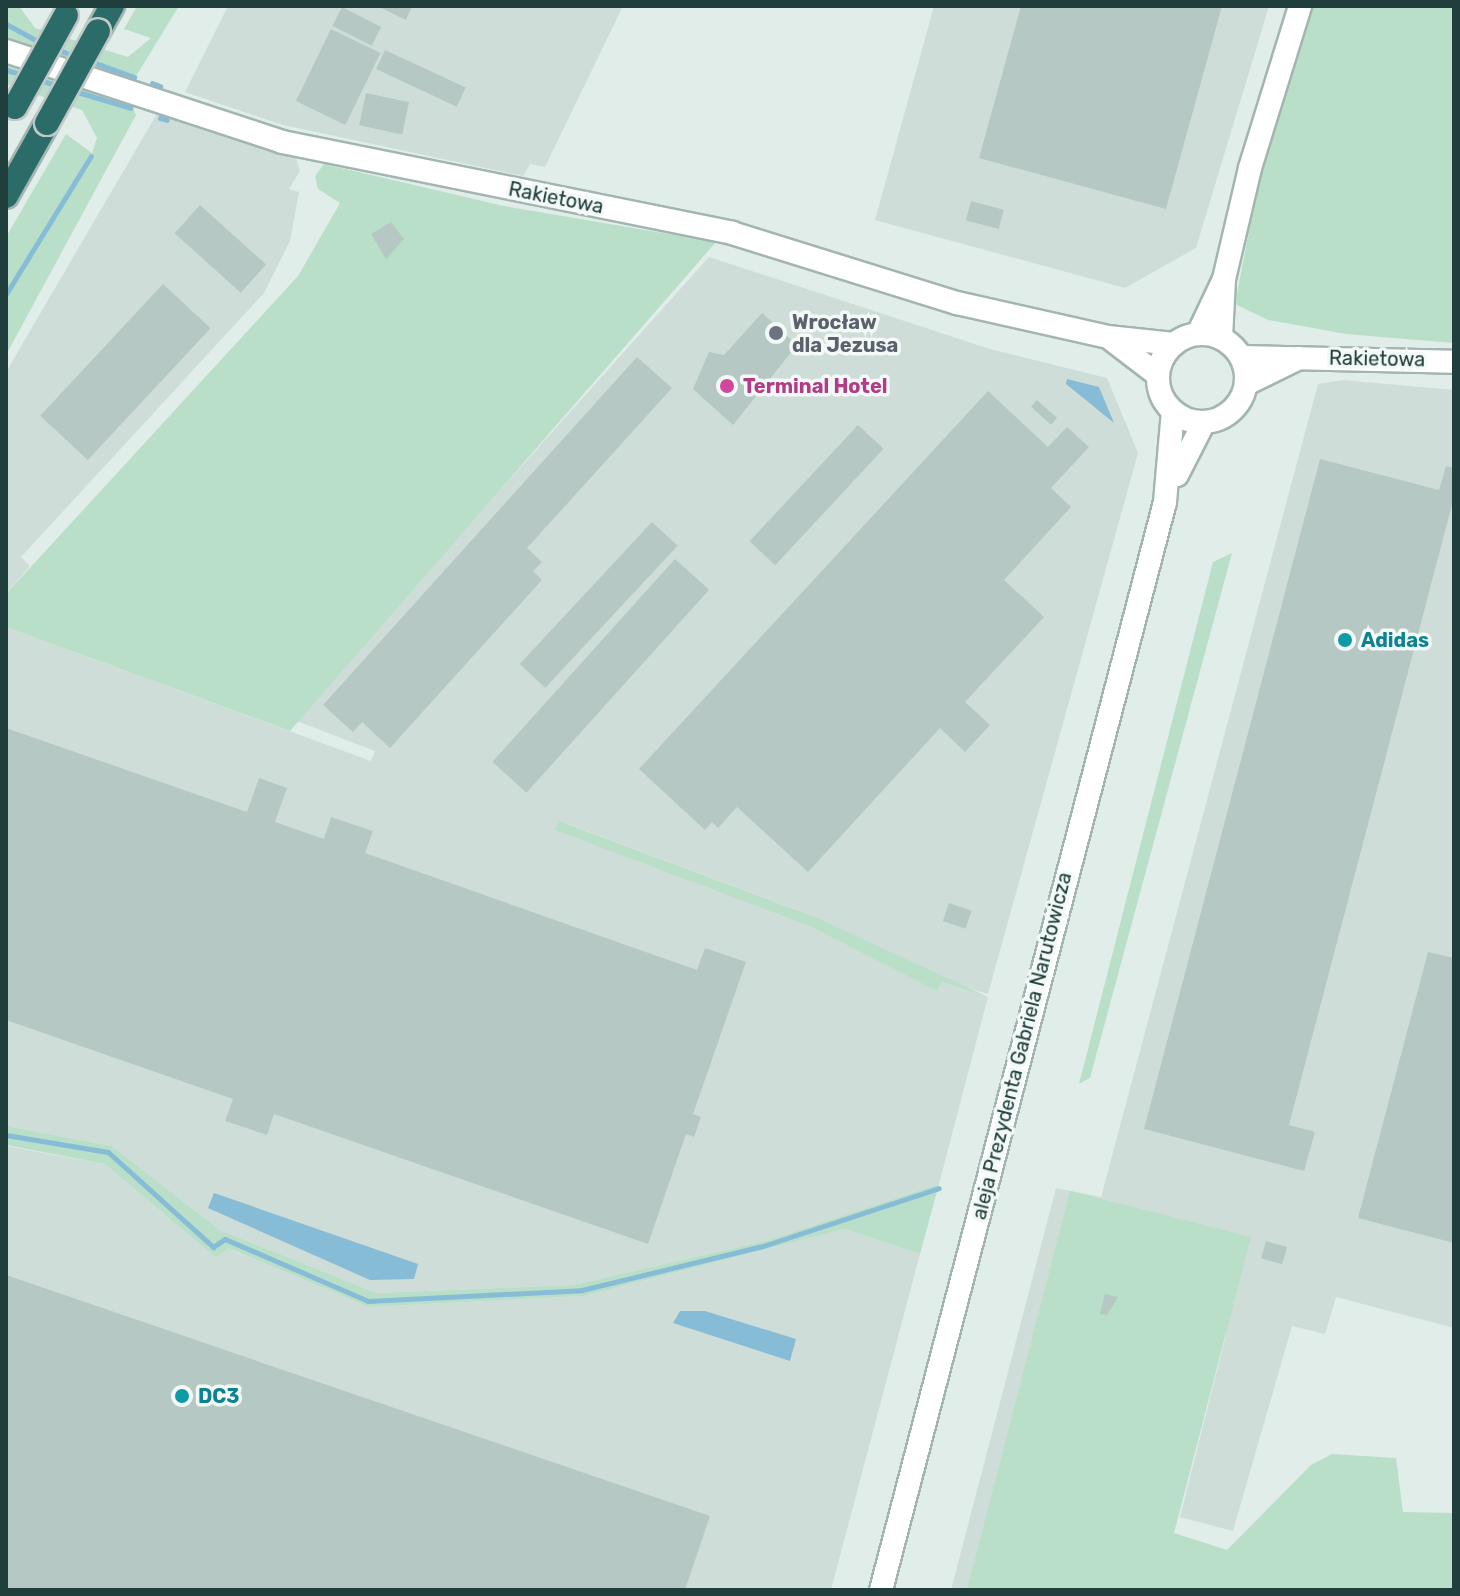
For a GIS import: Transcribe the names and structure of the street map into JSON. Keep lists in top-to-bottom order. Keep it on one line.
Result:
{"streets":{"street":["Rakietowa","aleja Prezydenta Gabriela Narutowicza"]},"crossings":[["Rakietowa","aleja Prezydenta Gabriela Narutowicza"]],"places":["Wrocław dla Jezusa","Terminal Hotel","Adidas","DC3"]}
